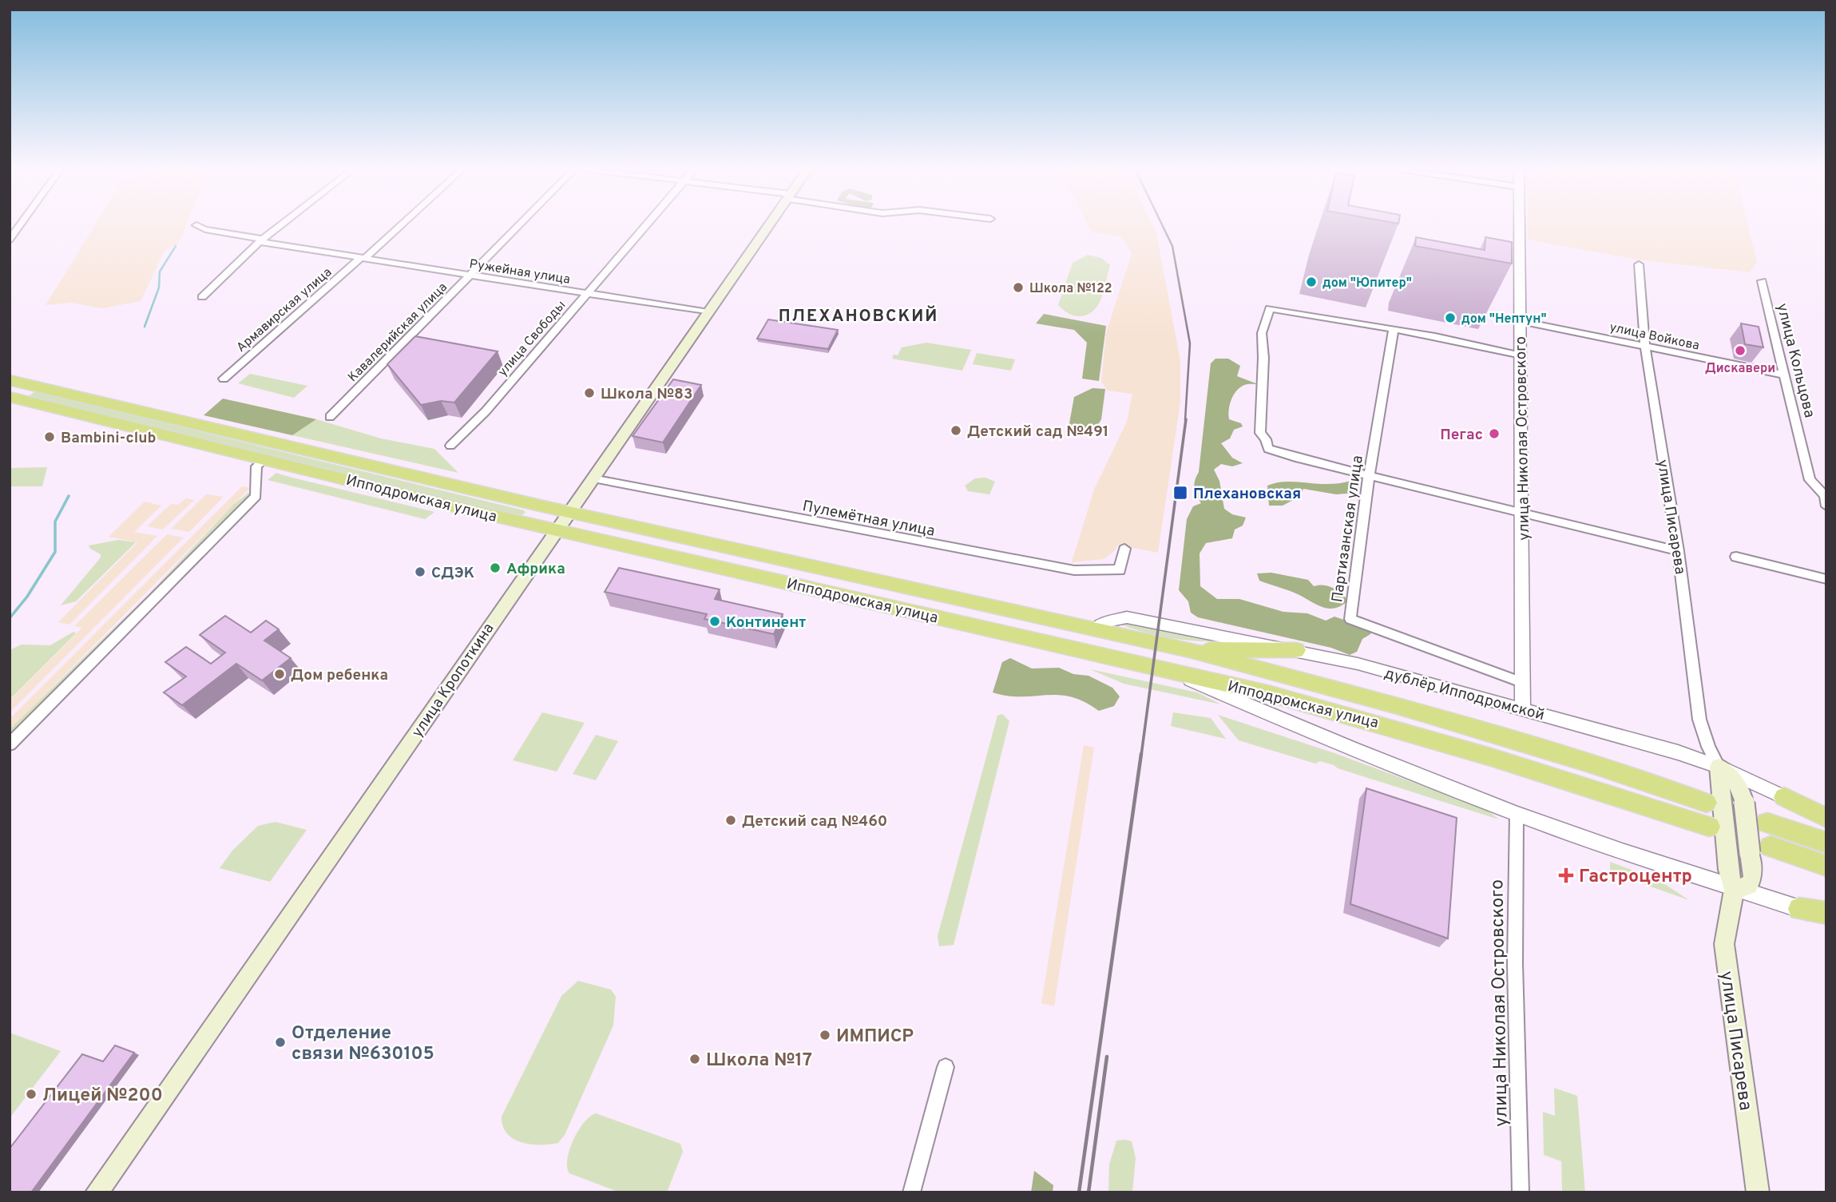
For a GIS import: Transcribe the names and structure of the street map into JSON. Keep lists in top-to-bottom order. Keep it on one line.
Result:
{"streets":{"highway":["Ипподромская улица"],"main road":["улица Писарева","улица Кропоткина"],"street":["Ружейная улица","Армавирская улица","Кавалерийская улица","улица Войкова","улица Свободы","улица Кольцова","улица Николая Островского","Пулемётная улица","Партизанская улица","дублёр Ипподромской"]},"crossings":[["Ружейная улица","Армавирская улица"],["Ружейная улица","Кавалерийская улица"],["Ружейная улица","улица Свободы"],["Ружейная улица","улица Кропоткина"],["улица Войкова","улица Кольцова"],["улица Войкова","улица Николая Островского"],["улица Войкова","улица Писарева"],["улица Николая Островского","Партизанская улица"],["улица Николая Островского","дублёр Ипподромской"],["Ипподромская улица","улица Кропоткина"],["Ипподромская улица","дублёр Ипподромской"],["улица Писарева","дублёр Ипподромской"],["Пулемётная улица","улица Кропоткина"]],"districts":["ПЛЕХАНОВСКИЙ"],"places":{"other":["дом \"Юпитер\"","Школа №122","дом \"Нептун\"","Дискавери","Школа №83","Детский сад №491","Пегас","Bambini-club","Африка","СДЭК","Континент","Дом ребенка","Детский сад №460","ИМПИСР","Отделение связи №630105","Школа №17","Лицей №200"],"transit":["Плехановская"],"health":["Гастроцентр"]}}
